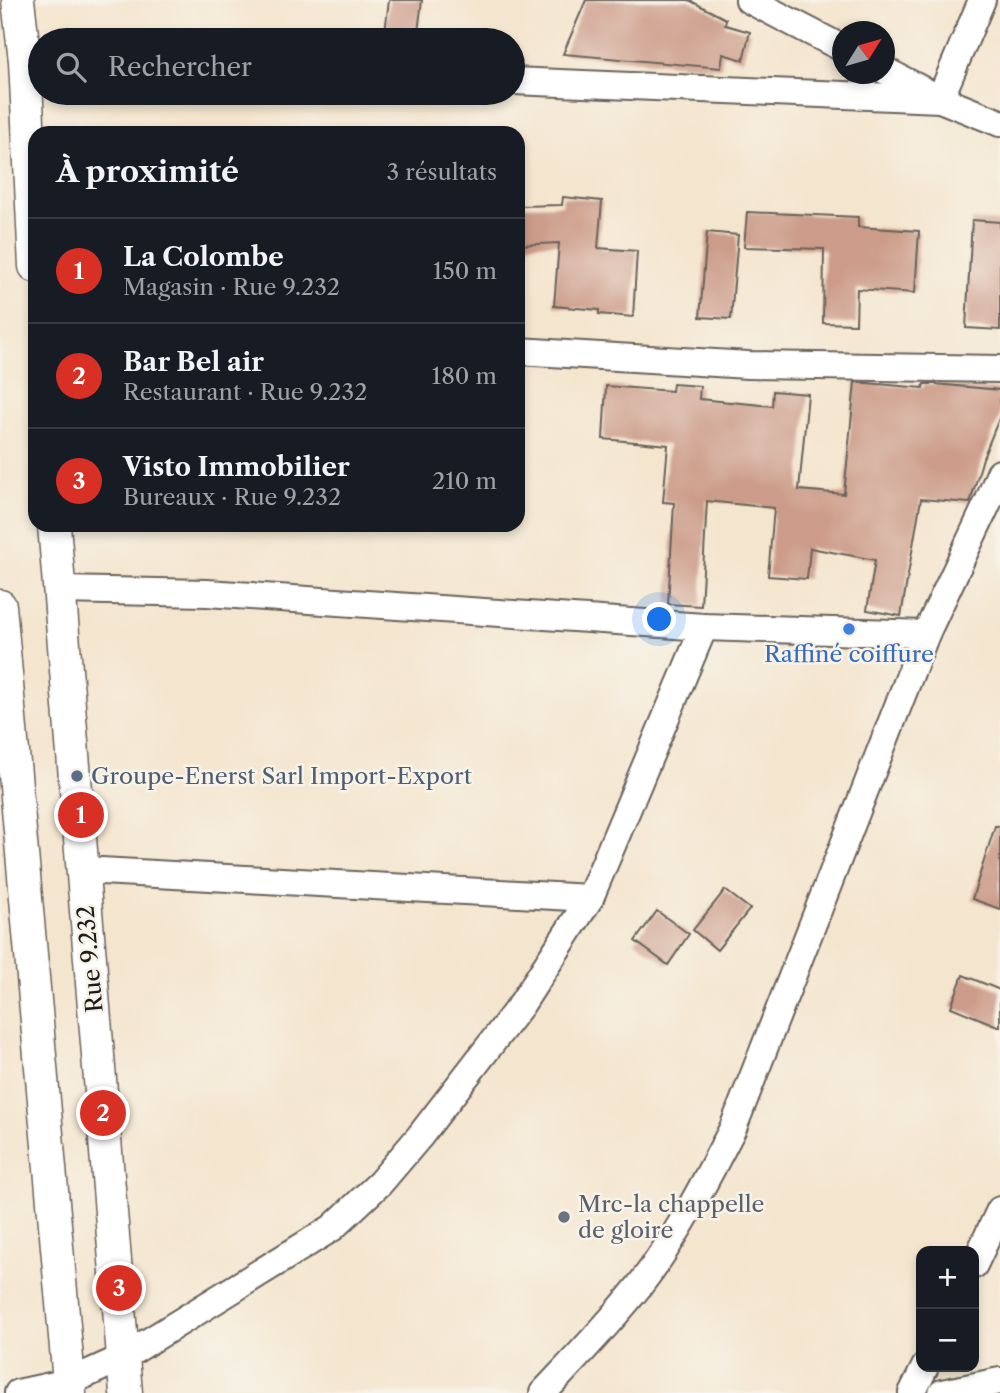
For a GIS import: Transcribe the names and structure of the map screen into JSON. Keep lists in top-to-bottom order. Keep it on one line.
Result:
{"streets":{"street":["Rue 9.232"]},"places":["Raffiné coiffure","Groupe-Enerst Sarl Import-Export","Mrc-la chappelle de gloire"],"north":"top right","page":{"search":"Rechercher","heading":["À proximité","3 résultats"],"list":[{"mark":"1","name":"La Colombe","note":"Magasin · Rue 9.232","value":"150 m"},{"mark":"2","name":"Bar Bel air","note":"Restaurant · Rue 9.232","value":"180 m"},{"mark":"3","name":"Visto Immobilier","note":"Bureaux · Rue 9.232","value":"210 m"}],"pins":["1","2","3"],"map_buttons":["+","−"]}}
